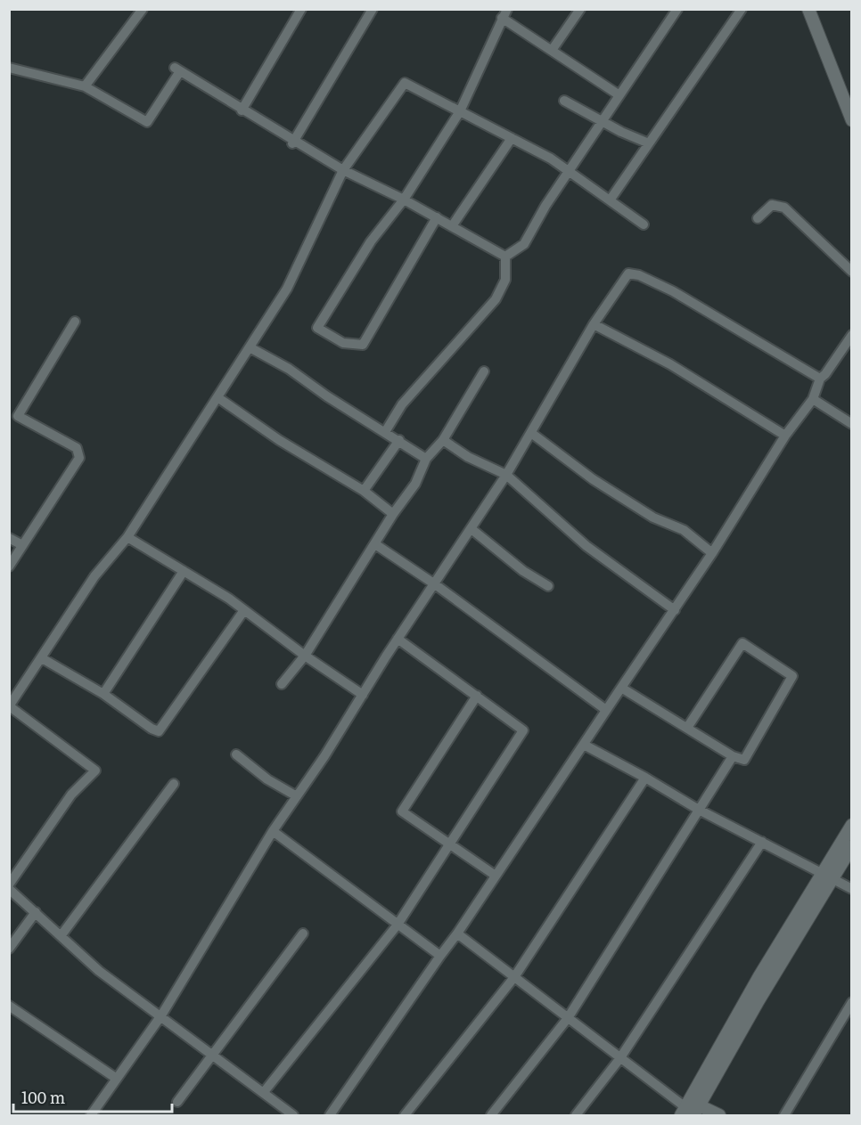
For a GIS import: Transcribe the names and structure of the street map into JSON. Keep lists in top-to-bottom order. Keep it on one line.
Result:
{"scale_bar":"100 m"}
